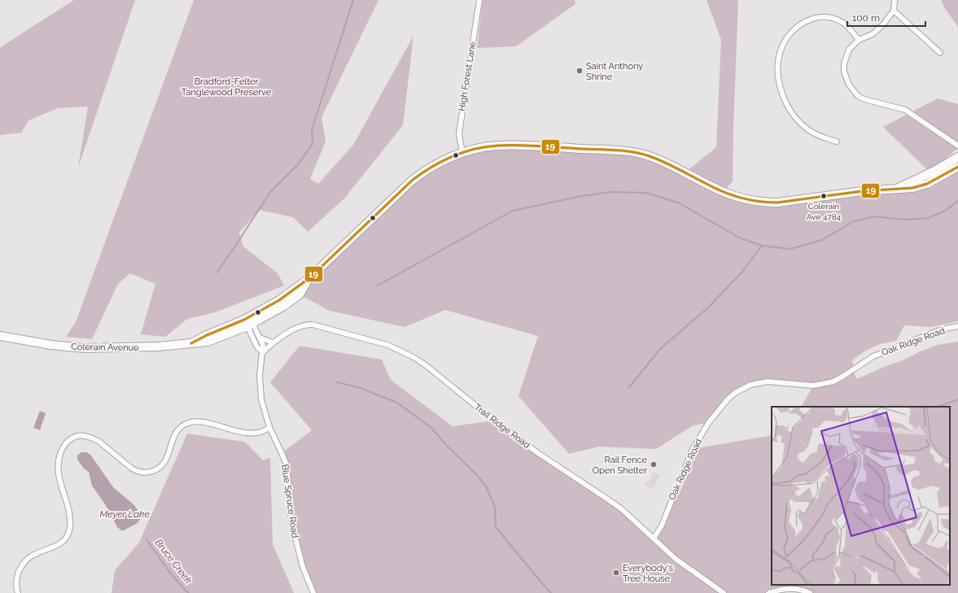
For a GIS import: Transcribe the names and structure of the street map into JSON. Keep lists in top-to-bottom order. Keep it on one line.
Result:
{"streets":{"main road":["Colerain Avenue"],"street":["High Forest Lane","Oak Ridge Road","Trail Ridge Road","Blue Spruce Road"]},"crossings":[["High Forest Lane","Colerain Avenue"],["Oak Ridge Road","Trail Ridge Road"],["Colerain Avenue","Blue Spruce Road"],["Trail Ridge Road","Blue Spruce Road"]],"water":["Meyer Lake","Bruce Creek"],"parks":["Bradford-Felter Tanglewood Preserve"],"places":["Saint Anthony Shrine","Colerain Ave 4784","Rail Fence Open Shelter","Everybody's Tree House"],"lines":["transit line 19"],"scale_bar":"100 m"}
